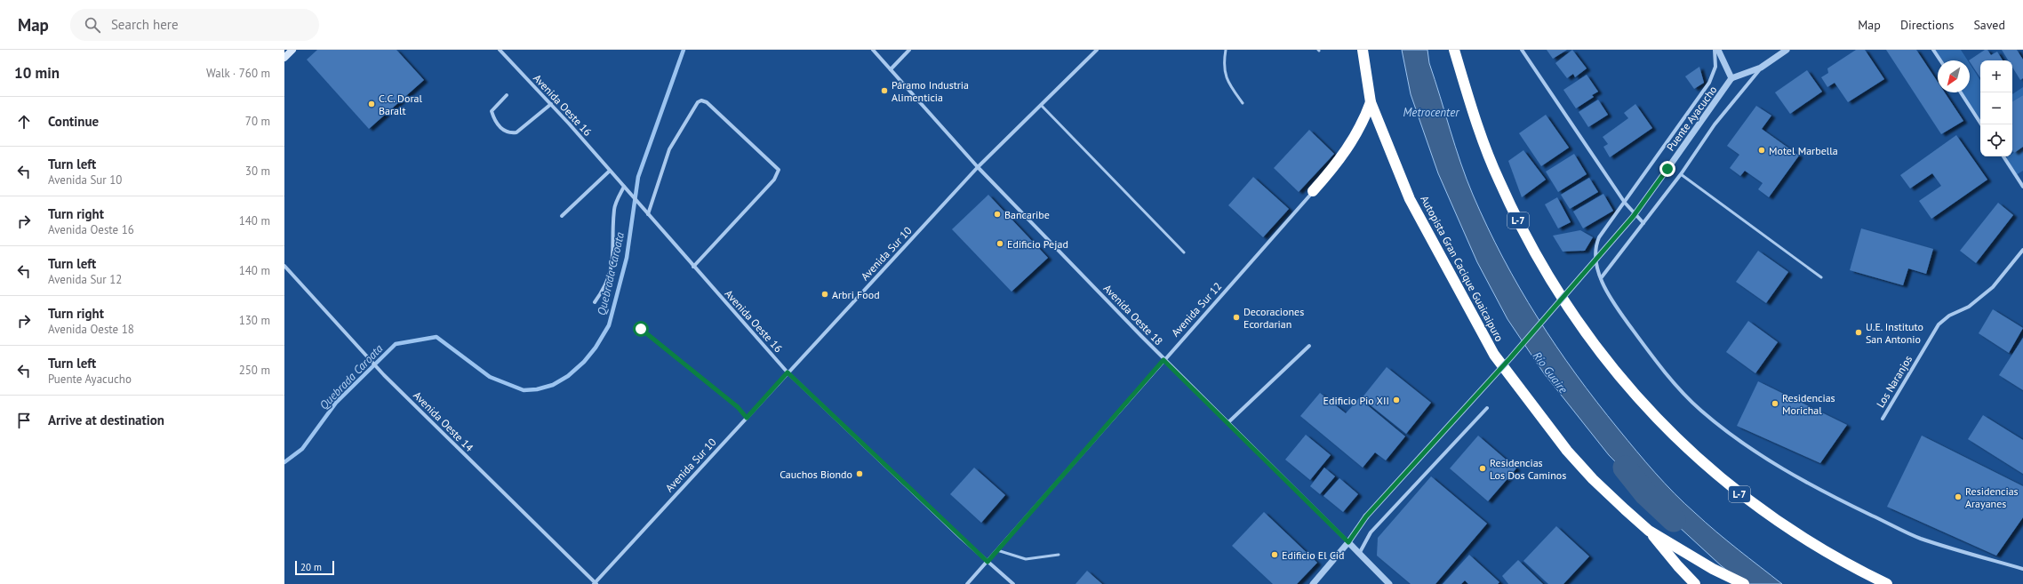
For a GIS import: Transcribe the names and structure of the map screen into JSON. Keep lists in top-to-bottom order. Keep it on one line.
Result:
{"streets":{"highway":["L-7","Autopista Gran Cacique Guaicaipuro"],"street":["Avenida Oeste 16","Puente Ayacucho","Avenida Sur 10","Avenida Sur 12","Avenida Oeste 18","Los Naranjos","Avenida Oeste 14"]},"crossings":[["Avenida Oeste 16","Avenida Sur 10"],["Avenida Oeste 16","Avenida Sur 12"],["Puente Ayacucho","Avenida Oeste 18"],["Avenida Sur 10","Avenida Oeste 18"],["Avenida Sur 10","Avenida Oeste 14"],["Avenida Sur 12","Avenida Oeste 18"]],"water":["Metrocenter","Quebrada Caroata","Río Guaire"],"places":["Páramo Industria Alimenticia","C.C. Doral Baralt","Motel Marbella","Bancaribe","Edificio Pejad","Arbri Food","Decoraciones Ecordarian","U.E. Instituto San Antonio","Edificio Pio XII","Residencias Morichal","Residencias Los Dos Caminos","Cauchos Biondo","Residencias Arayanes","Edificio El Cid"],"scale_bar":"20 m","north":"bottom left","page":{"header":"Map","search":"Search here","nav":["Map","Directions","Saved"],"heading":["10 min","Walk · 760 m"],"map_buttons":["+","−"],"list":[["Continue","70 m"],["Turn left","Avenida Sur 10","30 m"],["Turn right","Avenida Oeste 16","140 m"],["Turn left","Avenida Sur 12","140 m"],["Turn right","Avenida Oeste 18","130 m"],["Turn left","Puente Ayacucho","250 m"],"Arrive at destination"],"scale":"20 m"}}
